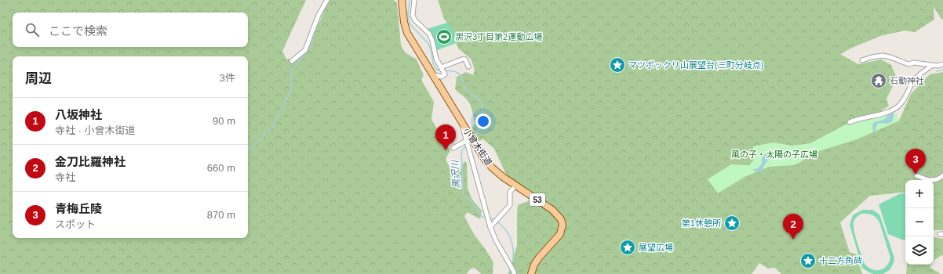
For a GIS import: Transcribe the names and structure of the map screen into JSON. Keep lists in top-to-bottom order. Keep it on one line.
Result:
{"streets":{"main road":["小曾木街道","53"]},"water":["黒沢川"],"parks":["風の子・太陽の子広場"],"places":{"sports":["黒沢3丁目第2運動広場"],"place":["マツボックリ山展望台(三町分岐点)","第1休憩所","展望広場","十二方角碑"],"temple":["石動神社"]},"page":{"search":"ここで検索","heading":["周辺","3件"],"list":[{"mark":"1","name":"八坂神社","note":"寺社 · 小曾木街道","value":"90 m"},{"mark":"2","name":"金刀比羅神社","note":"寺社","value":"660 m"},{"mark":"3","name":"青梅丘陵","note":"スポット","value":"870 m"}],"pins":["1","3","2"],"map_buttons":["+","−"]}}
